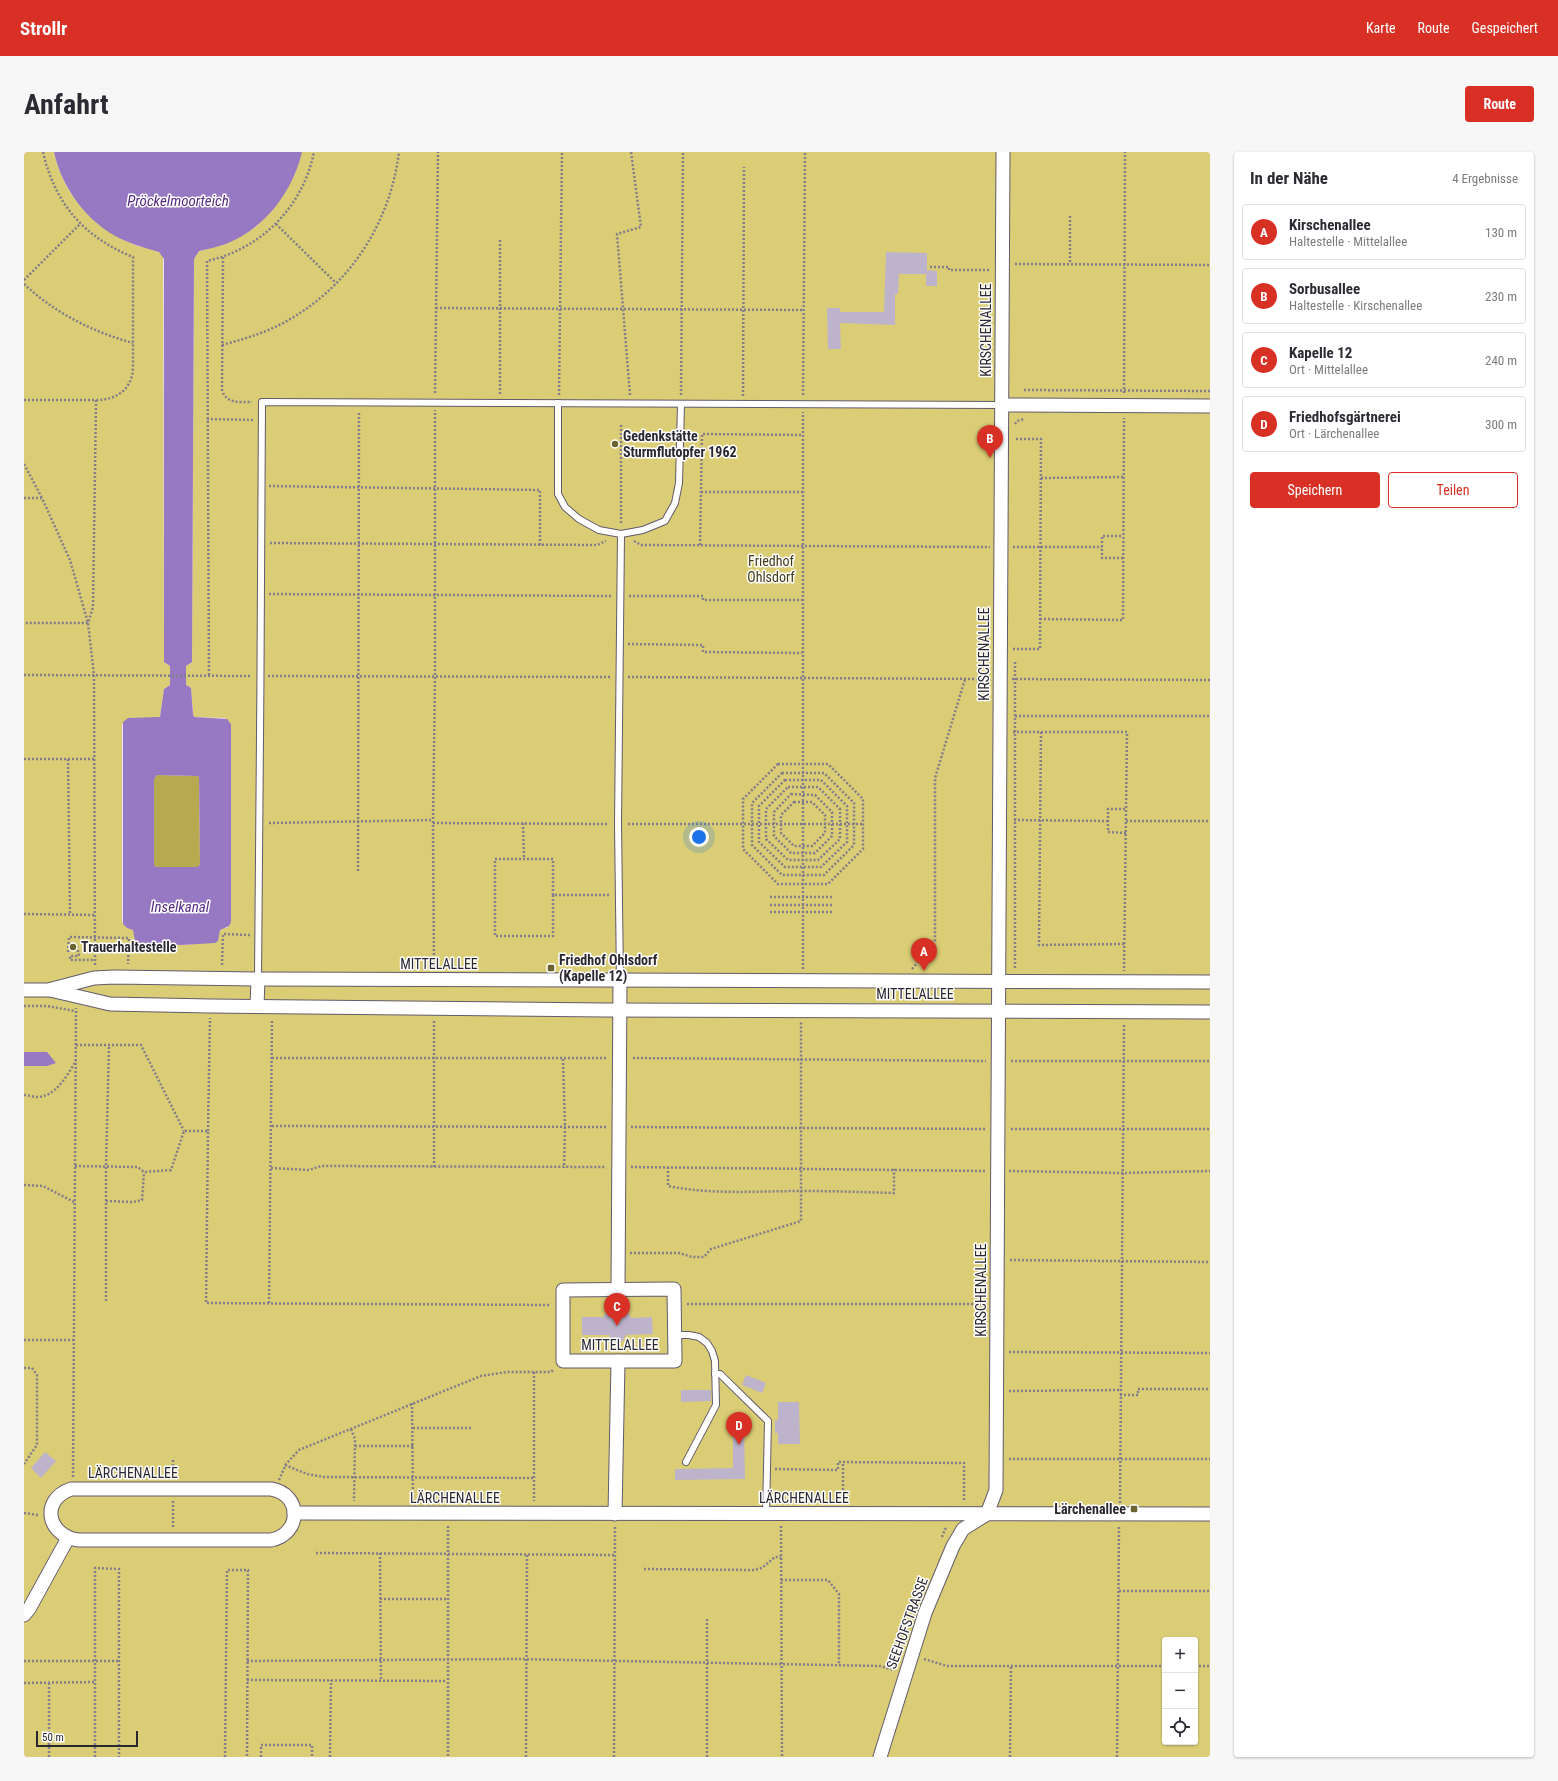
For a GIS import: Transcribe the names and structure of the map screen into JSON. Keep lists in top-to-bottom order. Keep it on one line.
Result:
{"streets":{"street":["KIRSCHENALLEE","MITTELALLEE","LÄRCHENALLEE","SEEHOFSTRASSE"]},"crossings":[["KIRSCHENALLEE","MITTELALLEE"],["KIRSCHENALLEE","LÄRCHENALLEE"],["KIRSCHENALLEE","SEEHOFSTRASSE"],["LÄRCHENALLEE","SEEHOFSTRASSE"]],"water":["Pröckelmoorteich","Inselkanal"],"parks":["Friedhof Ohlsdorf"],"places":{"other":["Gedenkstätte Sturmflutopfer 1962","Trauerhaltestelle"],"transit":["Friedhof Ohlsdorf (Kapelle 12)","Lärchenallee"]},"scale_bar":"50 m","page":{"header":"Strollr","nav":["Karte","Route","Gespeichert"],"buttons":["Route",["Speichern","Teilen"]],"title":"Anfahrt","heading":["In der Nähe","4 Ergebnisse"],"list":[{"mark":"A","name":"Kirschenallee","note":"Haltestelle · Mittelallee","value":"130 m"},{"mark":"B","name":"Sorbusallee","note":"Haltestelle · Kirschenallee","value":"230 m"},{"mark":"C","name":"Kapelle 12","note":"Ort · Mittelallee","value":"240 m"},{"mark":"D","name":"Friedhofsgärtnerei","note":"Ort · Lärchenallee","value":"300 m"}],"pins":["B","A","C","D"],"map_buttons":["+","−"],"scale":"50 m"}}
